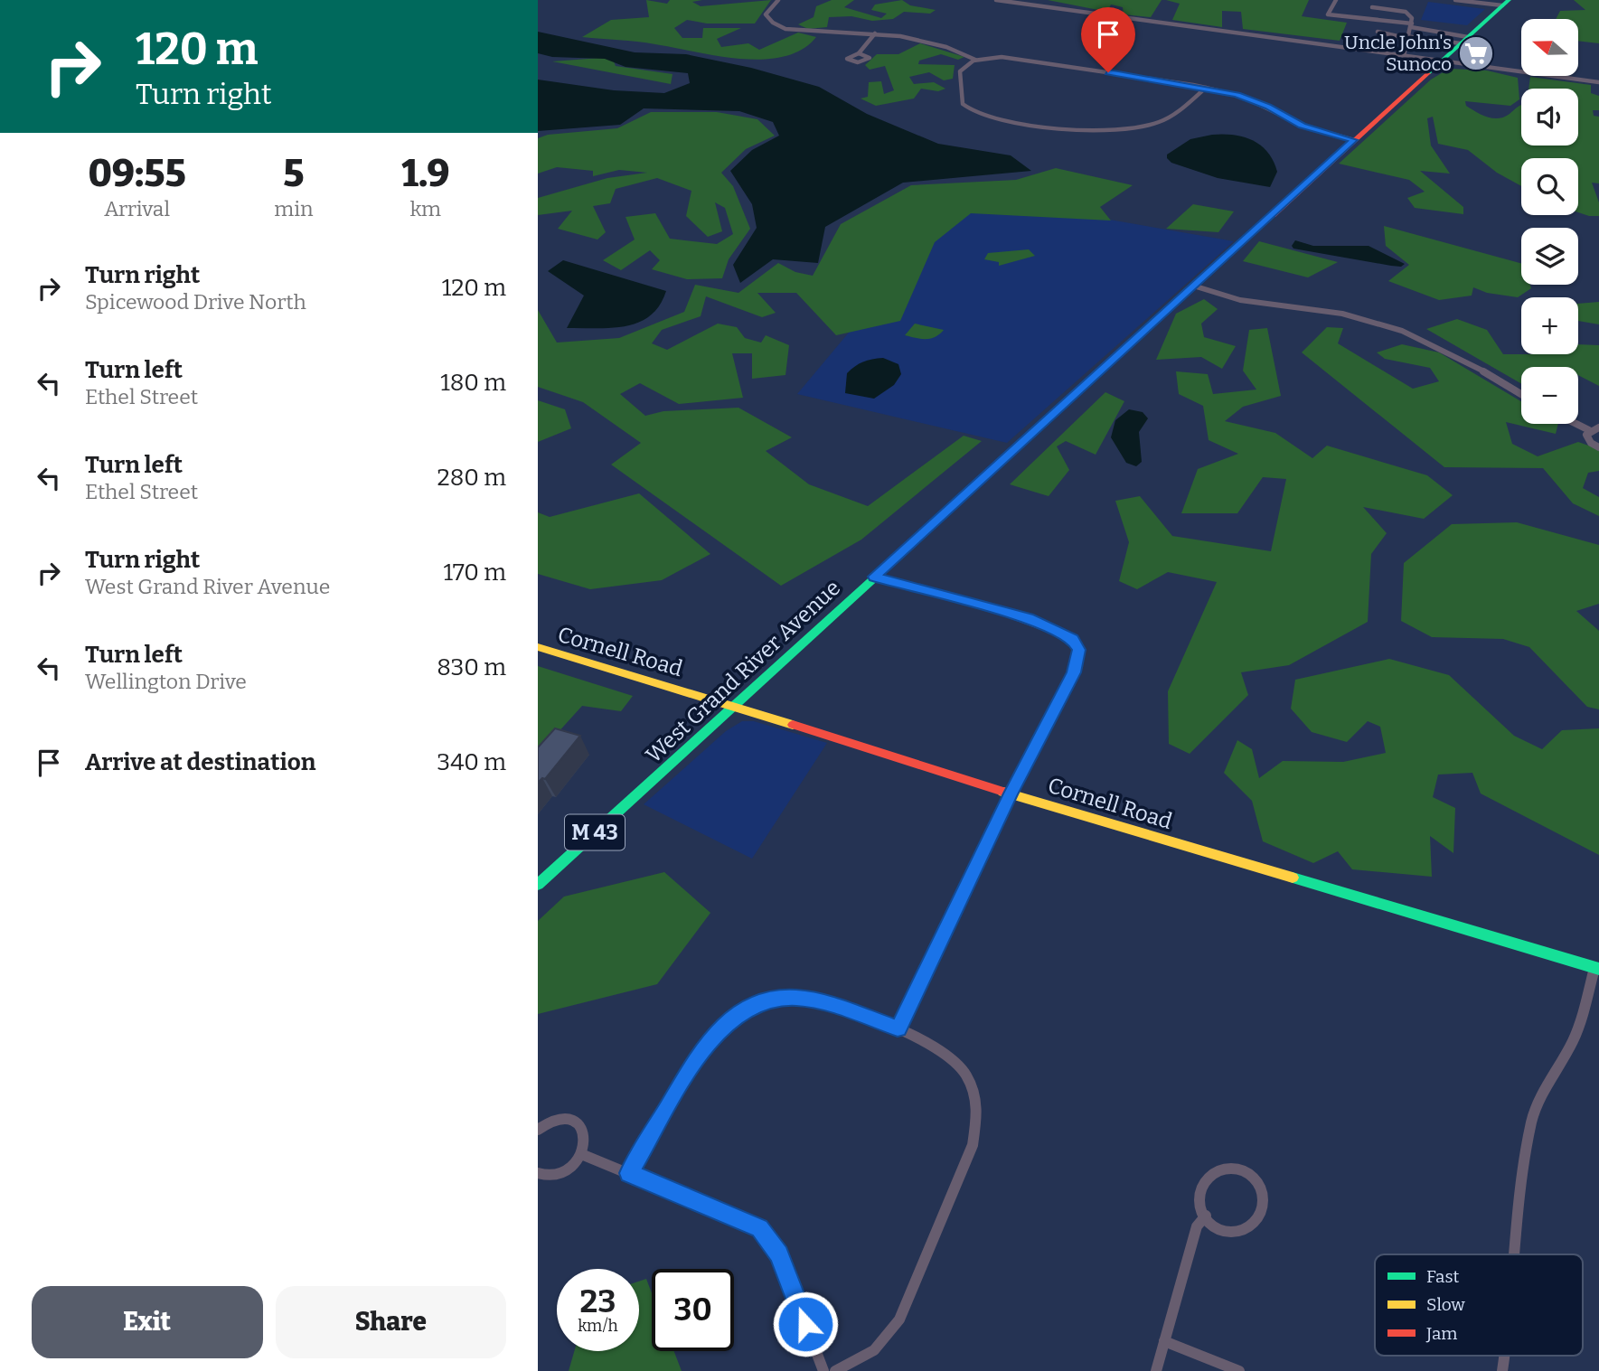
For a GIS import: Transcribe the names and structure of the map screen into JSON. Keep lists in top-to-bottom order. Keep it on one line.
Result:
{"streets":{"main road":["Cornell Road","West Grand River Avenue","M 43"]},"crossings":[["Cornell Road","West Grand River Avenue"]],"places":{"supermarket":["Uncle John's Sunoco"]},"legend":["Fast","Slow","Jam"],"north":"left","page":{"turn":["120 m","Turn right"],"map_buttons":["+","−"],"eta":["09:55","Arrival","5","min","1.9","km"],"list":[{"name":"Turn right","note":"Spicewood Drive North","value":"120 m"},{"name":"Turn left","note":"Ethel Street","value":"180 m"},{"name":"Turn left","note":"Ethel Street","value":"280 m"},{"name":"Turn right","note":"West Grand River Avenue","value":"170 m"},{"name":"Turn left","note":"Wellington Drive","value":"830 m"},{"name":"Arrive at destination","value":"340 m"}],"speed":"23 km/h","limit":"30","buttons":["Exit","Share"]}}
